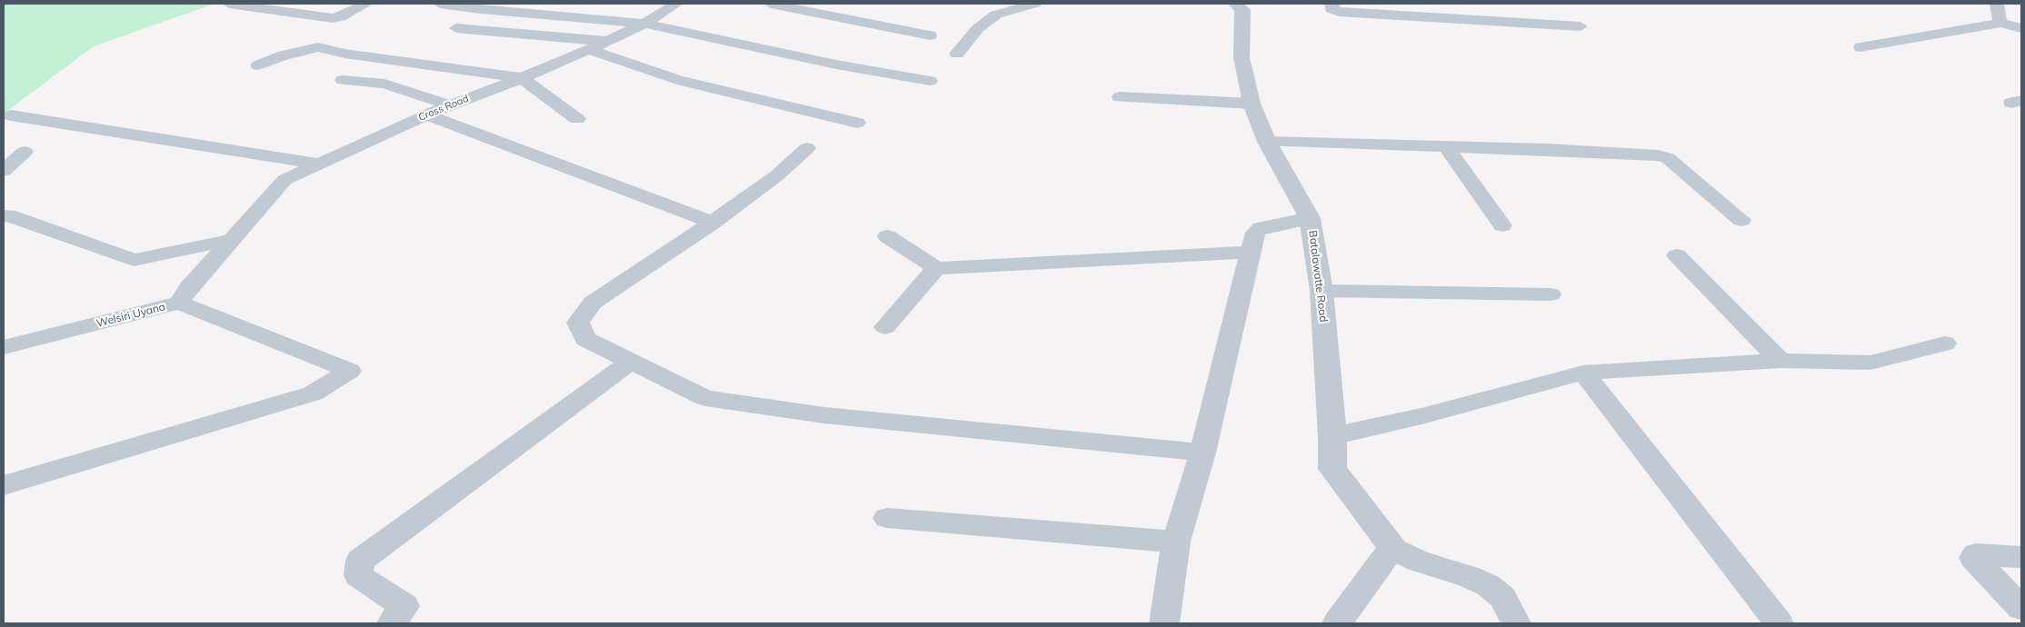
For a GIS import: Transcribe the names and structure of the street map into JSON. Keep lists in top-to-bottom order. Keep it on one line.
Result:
{"streets":{"street":["Cross Road","Batalawatte Road","Welsiri Uyana"]},"crossings":[["Cross Road","Welsiri Uyana"]]}
